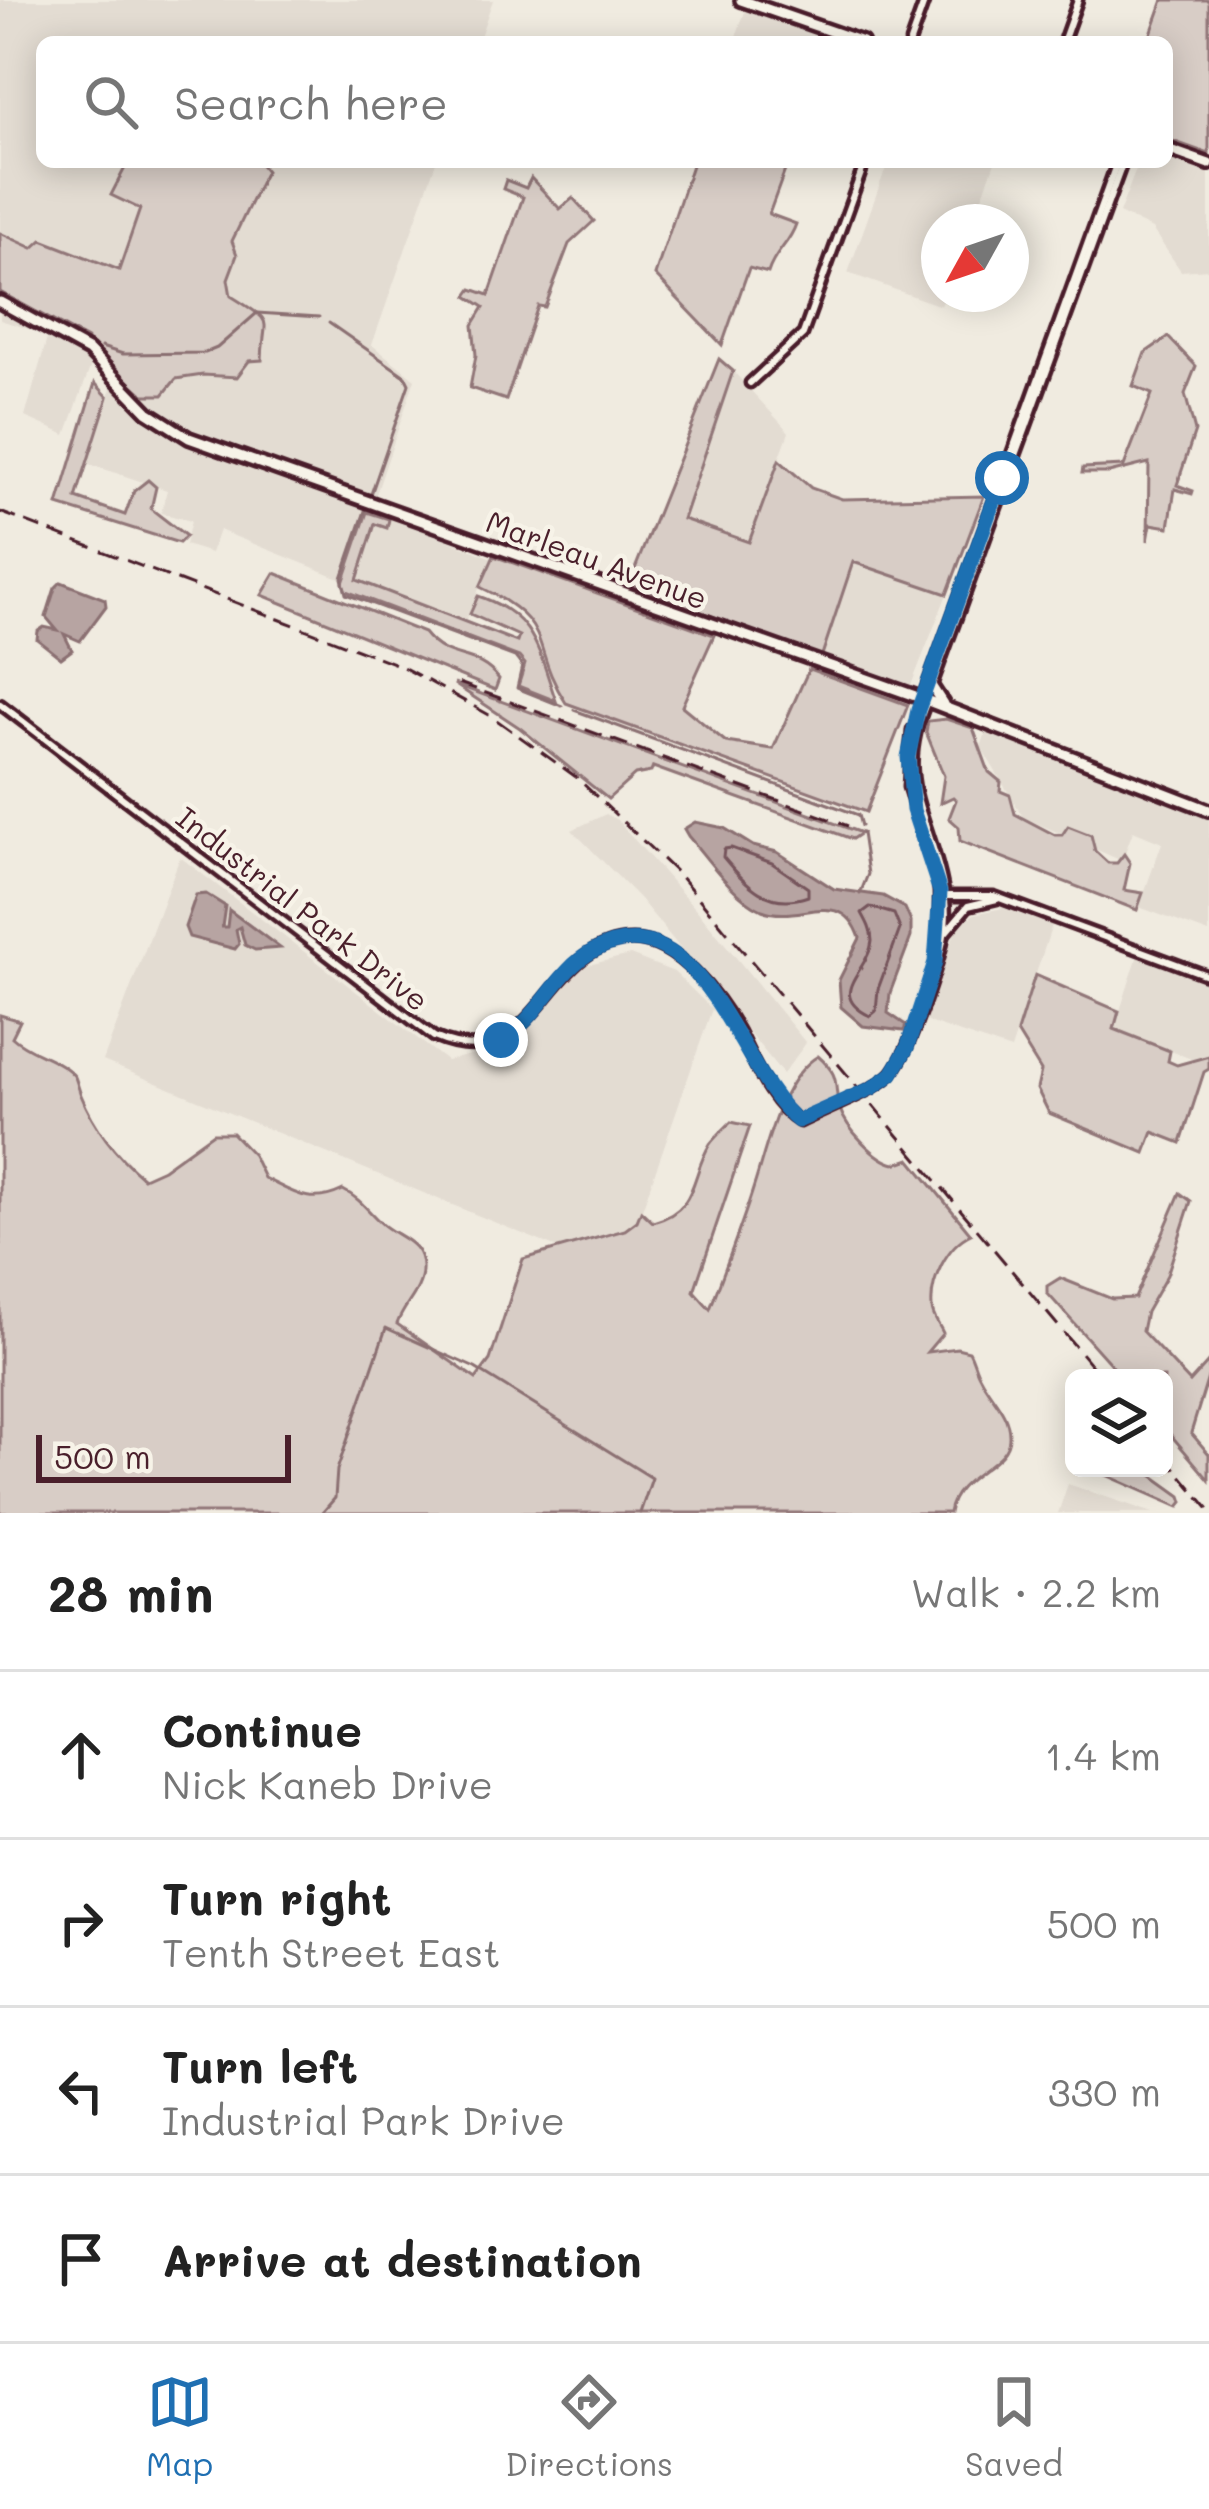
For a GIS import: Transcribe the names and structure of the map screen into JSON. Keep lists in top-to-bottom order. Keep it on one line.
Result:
{"streets":{"main road":["Marleau Avenue"],"street":["Industrial Park Drive"]},"scale_bar":"500 m","north":"bottom left","page":{"search":"Search here","scale":"500 m","heading":["28 min","Walk · 2.2 km"],"list":[["Continue","Nick Kaneb Drive","1.4 km"],["Turn right","Tenth Street East","500 m"],["Turn left","Industrial Park Drive","330 m"],"Arrive at destination"],"nav":["Map","Directions","Saved"]}}
